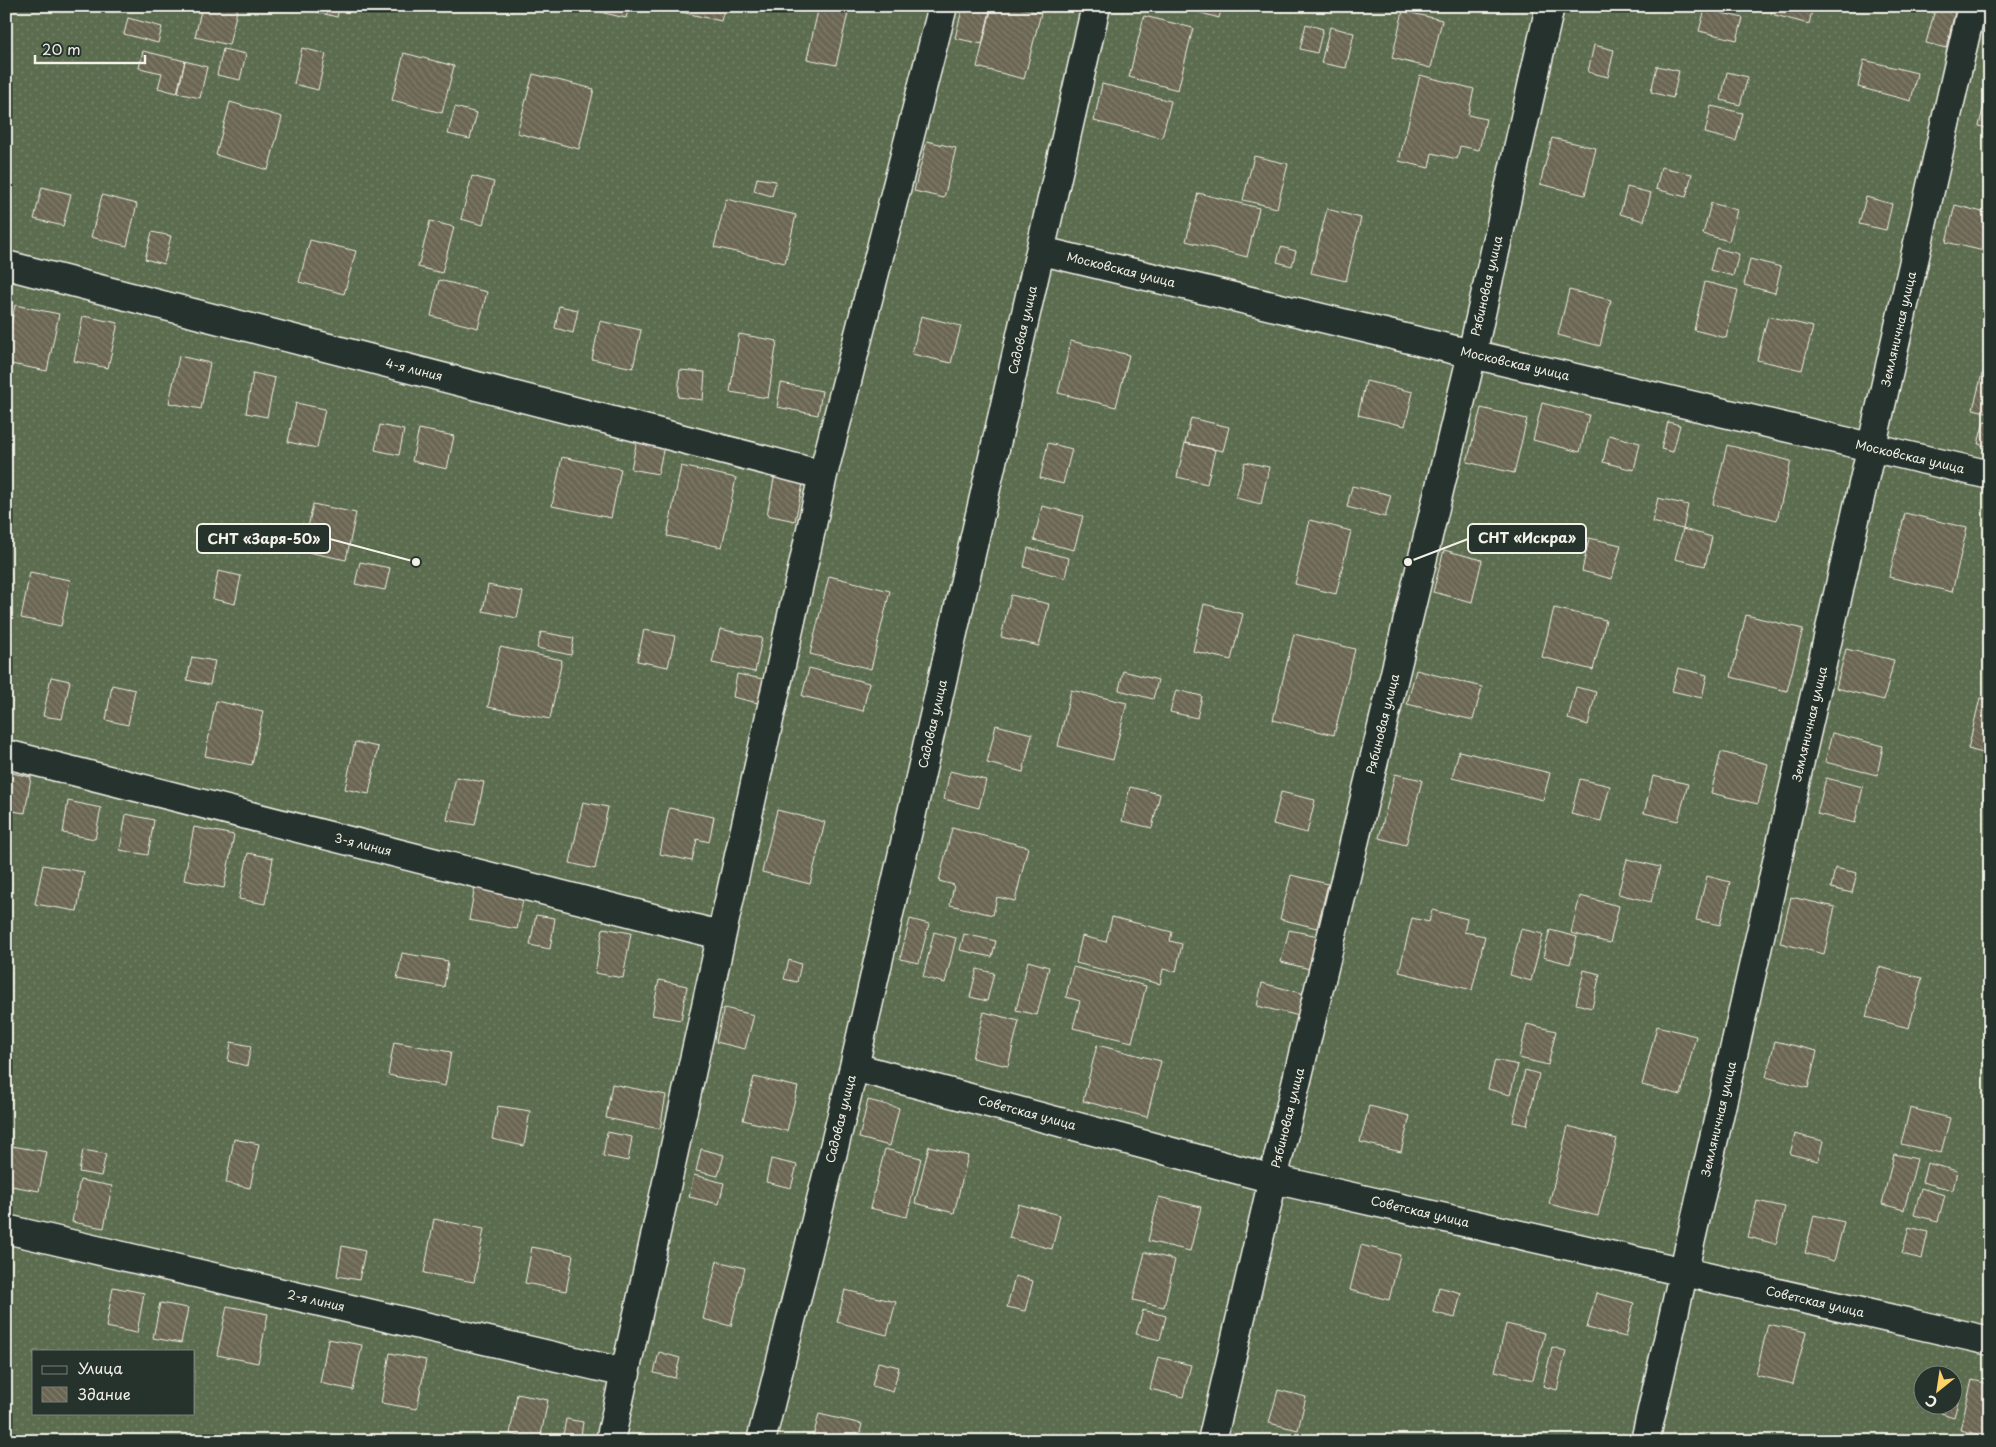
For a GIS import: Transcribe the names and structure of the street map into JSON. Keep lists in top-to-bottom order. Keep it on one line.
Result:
{"streets":{"street":["Московская улица","Рябиновая улица","Земляничная улица","Садовая улица","4-я линия","3-я линия","Советская улица","2-я линия"]},"crossings":[["Московская улица","Рябиновая улица"],["Московская улица","Земляничная улица"],["Московская улица","Садовая улица"],["Рябиновая улица","Советская улица"],["Земляничная улица","Советская улица"],["Садовая улица","Советская улица"]],"places":["СНТ «Заря-50»","СНТ «Искра»"],"legend":["Улица","Здание"],"scale_bar":"20 m","north":"bottom left"}
